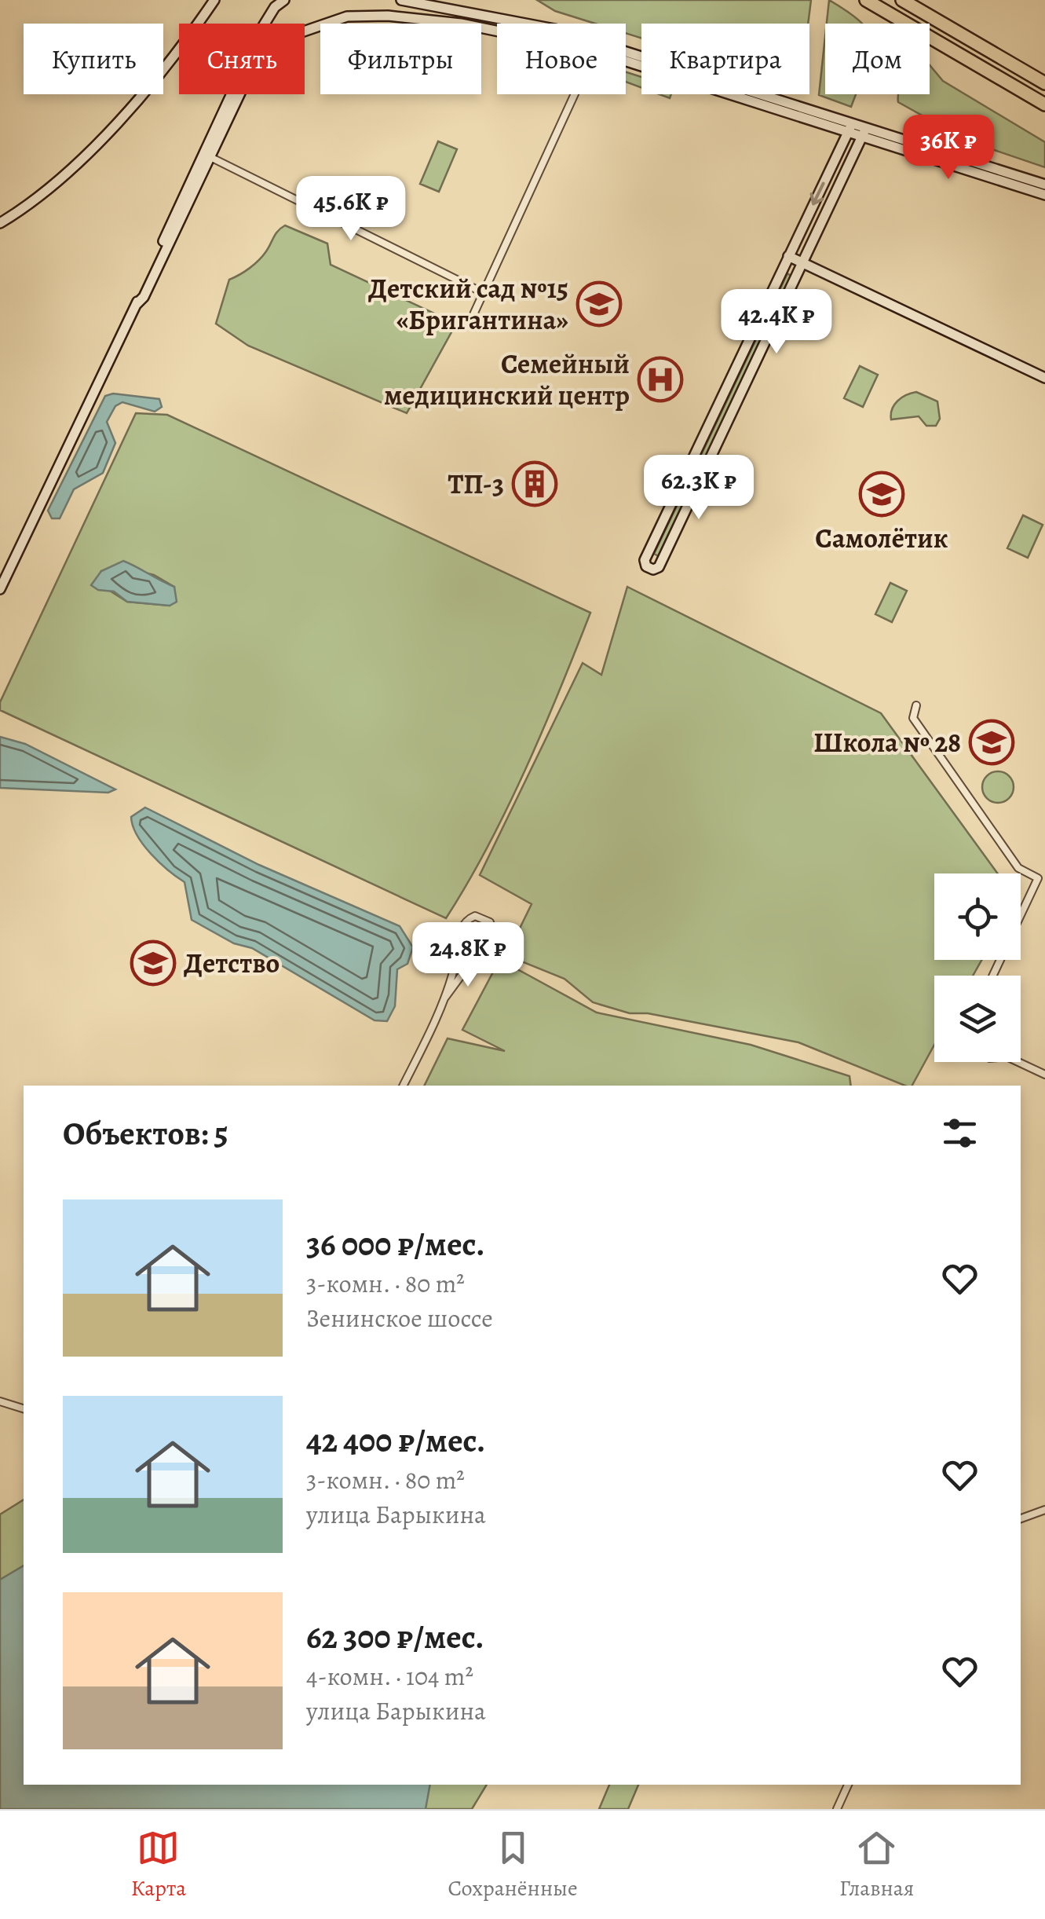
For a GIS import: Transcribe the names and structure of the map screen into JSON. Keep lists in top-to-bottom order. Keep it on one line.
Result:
{"places":{"school or university":["Детский сад №15 «Бригантина»","Самолётик","Школа № 28","Детство"],"hospital":["Семейный медицинский центр"],"building":["ТП-3"]},"page":{"chip":["Купить","Снять","Фильтры","Новое","Квартира","Дом"],"price":["36K ₽","45.6K ₽","42.4K ₽","62.3K ₽","24.8K ₽"],"heading":"Объектов: 5","list":[{"name":"36 000 ₽/мес.","note":"3-комн. · 80 m² · Зенинское шоссе"},{"name":"42 400 ₽/мес.","note":"3-комн. · 80 m² · улица Барыкина"},{"name":"62 300 ₽/мес.","note":"4-комн. · 104 m² · улица Барыкина"}],"tabs":["Карта","Сохранённые","Главная"]}}
